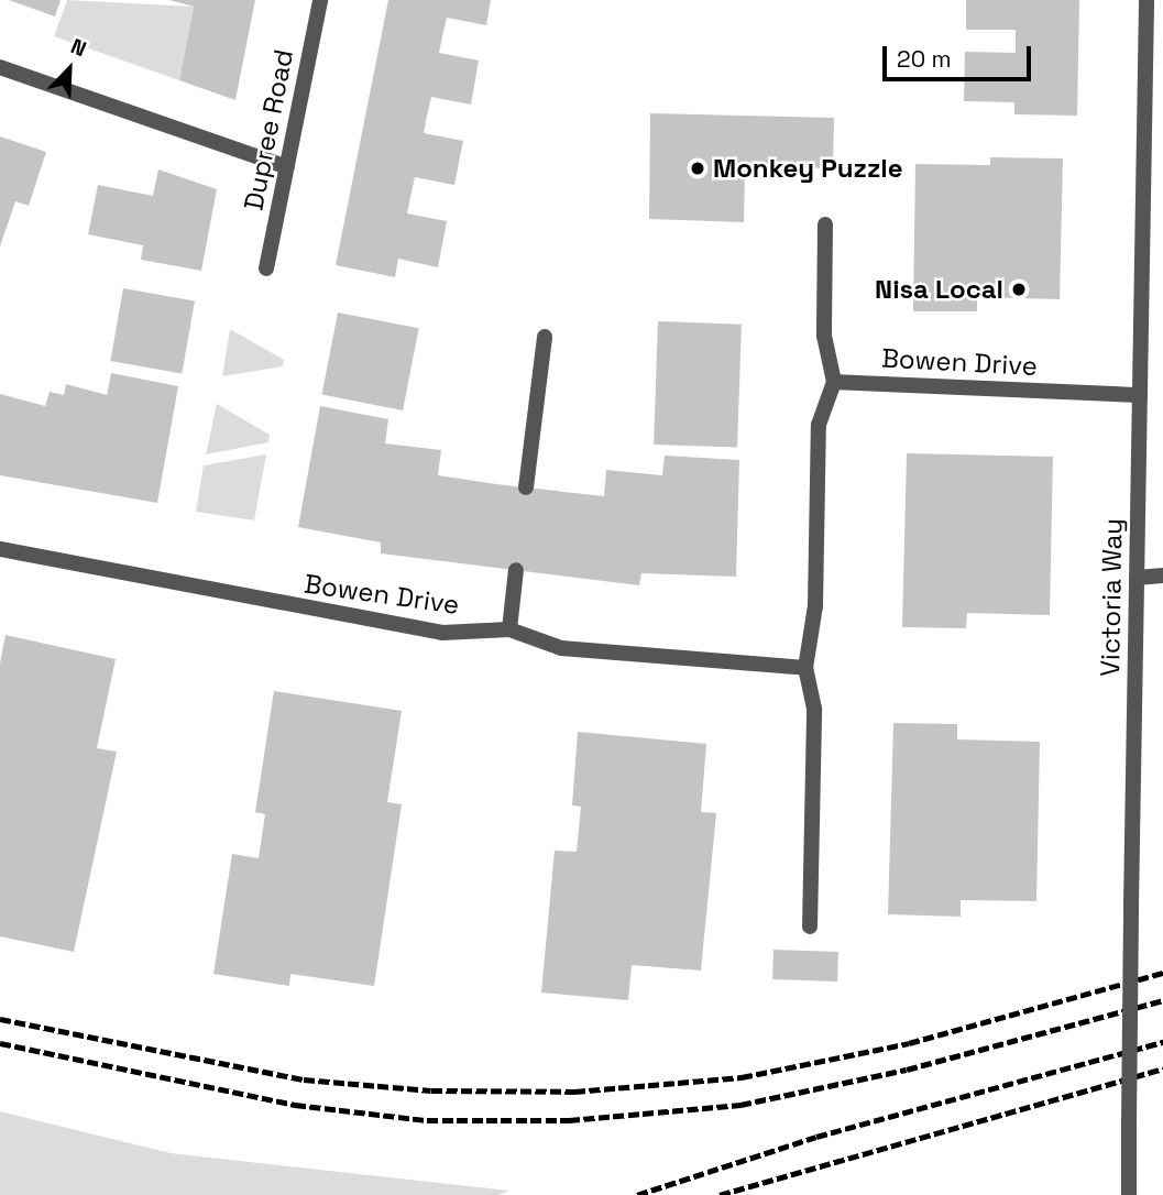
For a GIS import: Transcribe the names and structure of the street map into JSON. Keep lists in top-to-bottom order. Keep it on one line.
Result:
{"streets":{"street":["Dupree Road","Bowen Drive","Victoria Way"]},"crossings":[["Bowen Drive","Victoria Way"]],"places":["Monkey Puzzle","Nisa Local"],"scale_bar":"20 m","north":"top right"}
